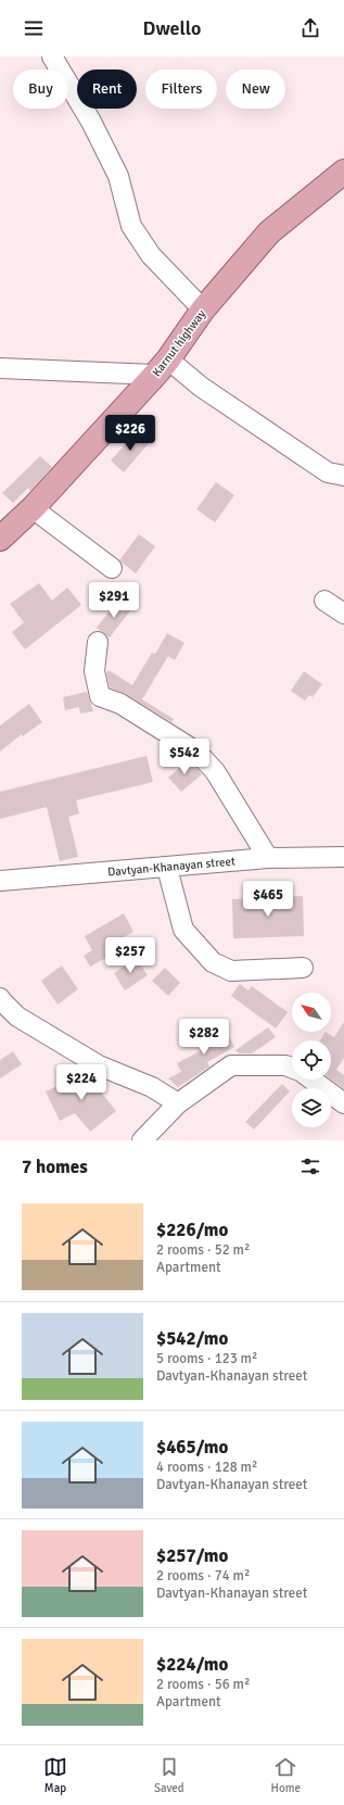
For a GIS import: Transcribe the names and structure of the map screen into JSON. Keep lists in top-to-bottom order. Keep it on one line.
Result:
{"streets":{"main road":["Karnut highway"],"street":["Davtyan-Khanayan street"]},"north":"top left","page":{"header":"Dwello","chip":["Buy","Rent","Filters","New"],"price":["$226","$291","$542","$465","$257","$282","$224"],"heading":"7 homes","list":[{"name":"$226/mo","note":"2 rooms · 52 m² · Apartment"},{"name":"$542/mo","note":"5 rooms · 123 m² · Davtyan-Khanayan street"},{"name":"$465/mo","note":"4 rooms · 128 m² · Davtyan-Khanayan street"},{"name":"$257/mo","note":"2 rooms · 74 m² · Davtyan-Khanayan street"},{"name":"$224/mo","note":"2 rooms · 56 m² · Apartment"}],"tabs":["Map","Saved","Home"]}}
